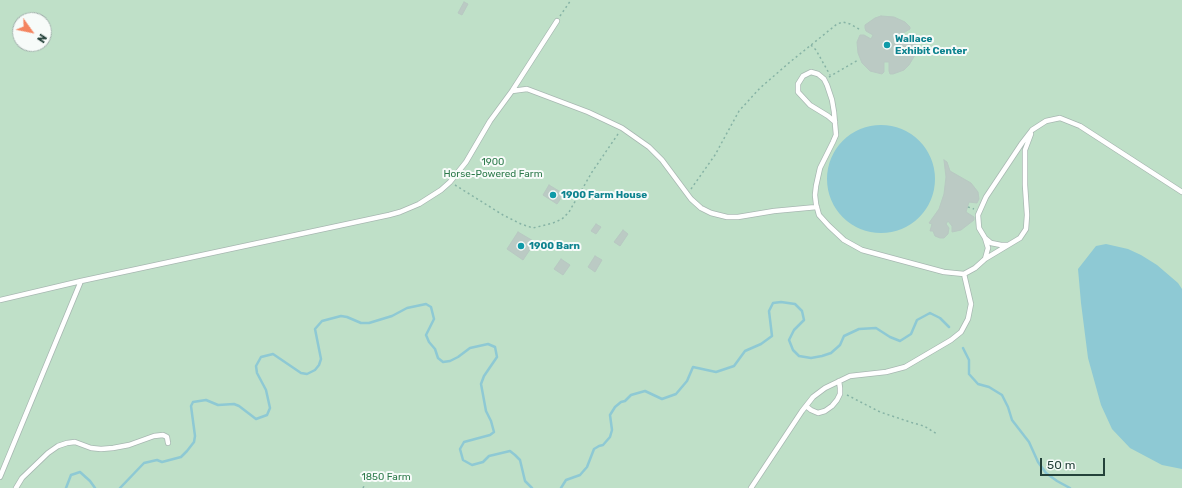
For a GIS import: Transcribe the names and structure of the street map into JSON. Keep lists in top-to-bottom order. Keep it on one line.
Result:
{"parks":["1900 Horse-Powered Farm","1850 Farm"],"places":["Wallace Exhibit Center","1900 Farm House","1900 Barn"],"scale_bar":"50 m","north":"bottom right"}
